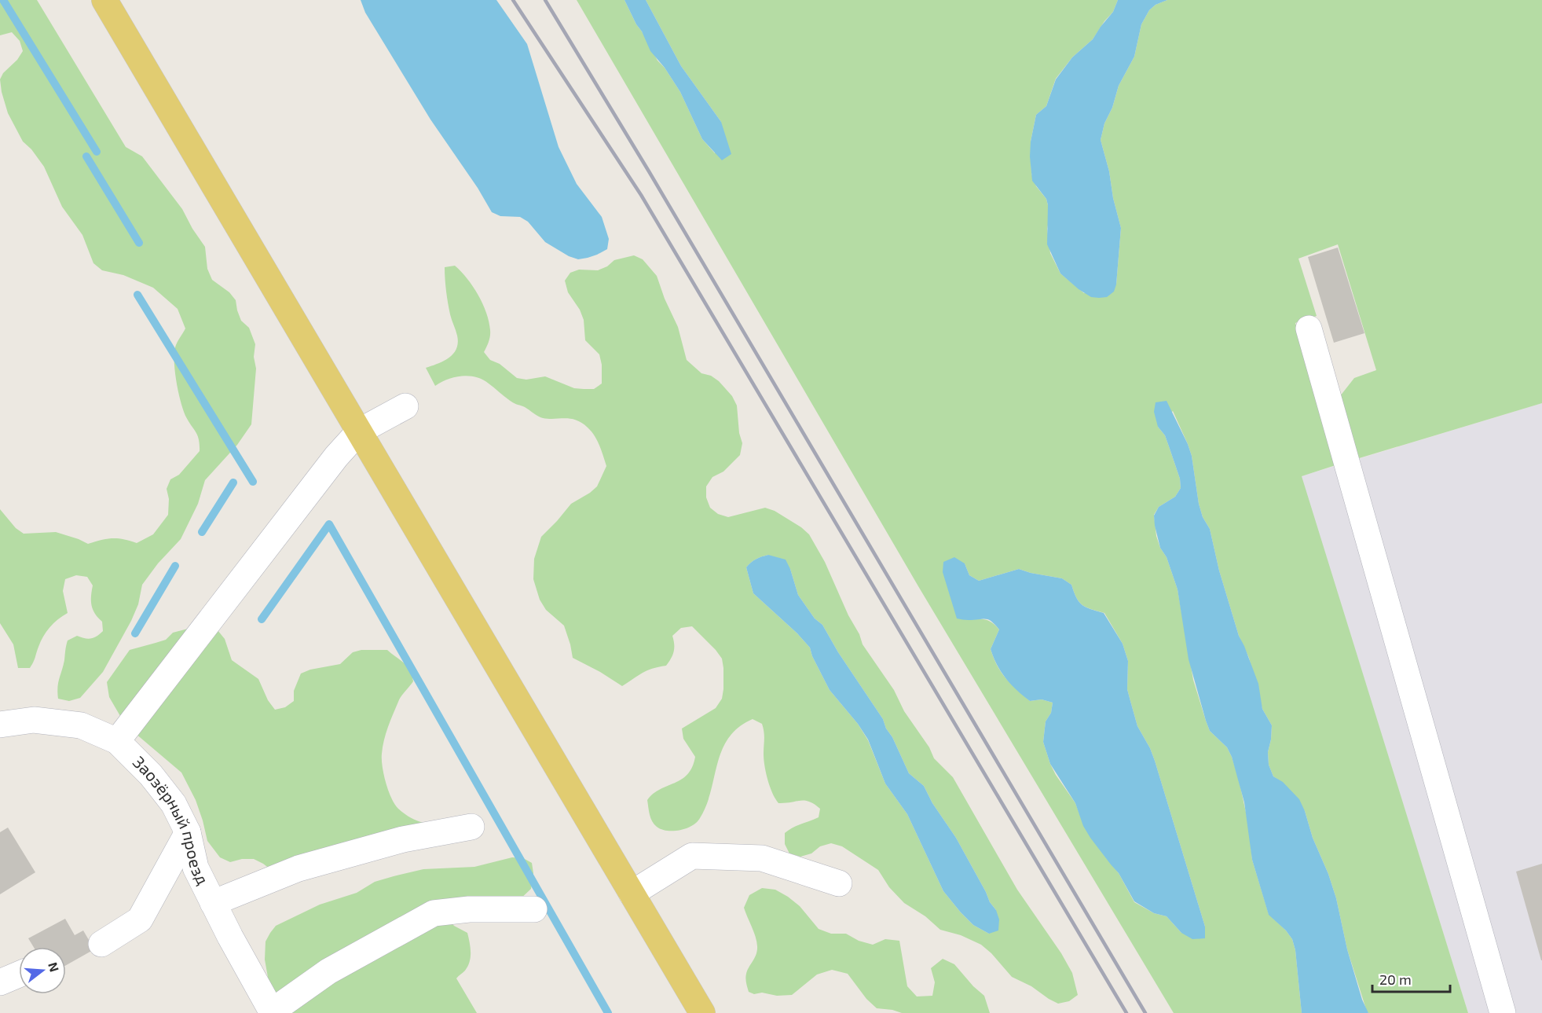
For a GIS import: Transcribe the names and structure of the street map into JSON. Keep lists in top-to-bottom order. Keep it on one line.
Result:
{"streets":{"street":["Заозёрный проезд"]},"scale_bar":"20 m","north":"right"}
